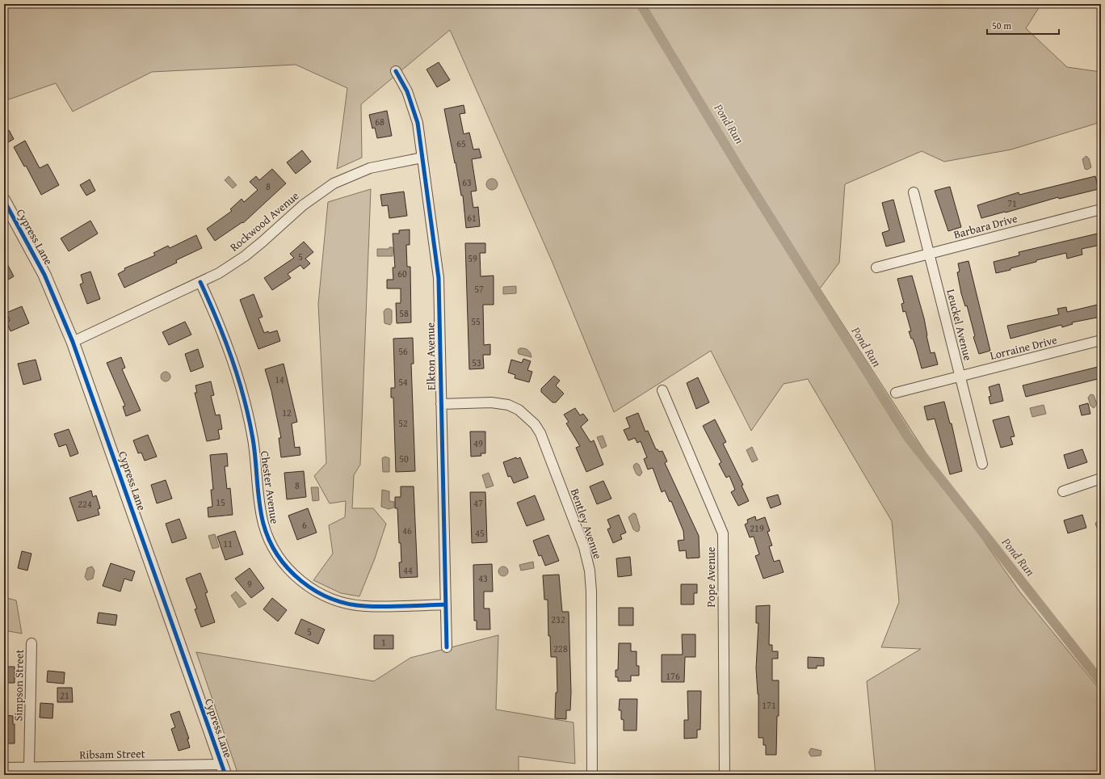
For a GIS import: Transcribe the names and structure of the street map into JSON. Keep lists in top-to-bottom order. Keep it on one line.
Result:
{"streets":{"street":["Rockwood Avenue","Barbara Drive","Cypress Lane","Leuckel Avenue","Lorraine Drive","Elkton Avenue","Chester Avenue","Bentley Avenue","Pope Avenue","Simpson Street","Ribsam Street"]},"crossings":[["Rockwood Avenue","Cypress Lane"],["Rockwood Avenue","Elkton Avenue"],["Rockwood Avenue","Chester Avenue"],["Barbara Drive","Leuckel Avenue"],["Cypress Lane","Ribsam Street"],["Leuckel Avenue","Lorraine Drive"],["Elkton Avenue","Chester Avenue"],["Elkton Avenue","Bentley Avenue"],["Simpson Street","Ribsam Street"]],"water":["Pond Run"],"house_numbers":["68","65","63","8","71","61","5","59","60","57","58","55","56","53","14","54","12","52","49","50","8","15","47","224","6","219","46","45","11","44","43","9","232","5","1","228","176","21","171"],"scale_bar":"50 m"}
